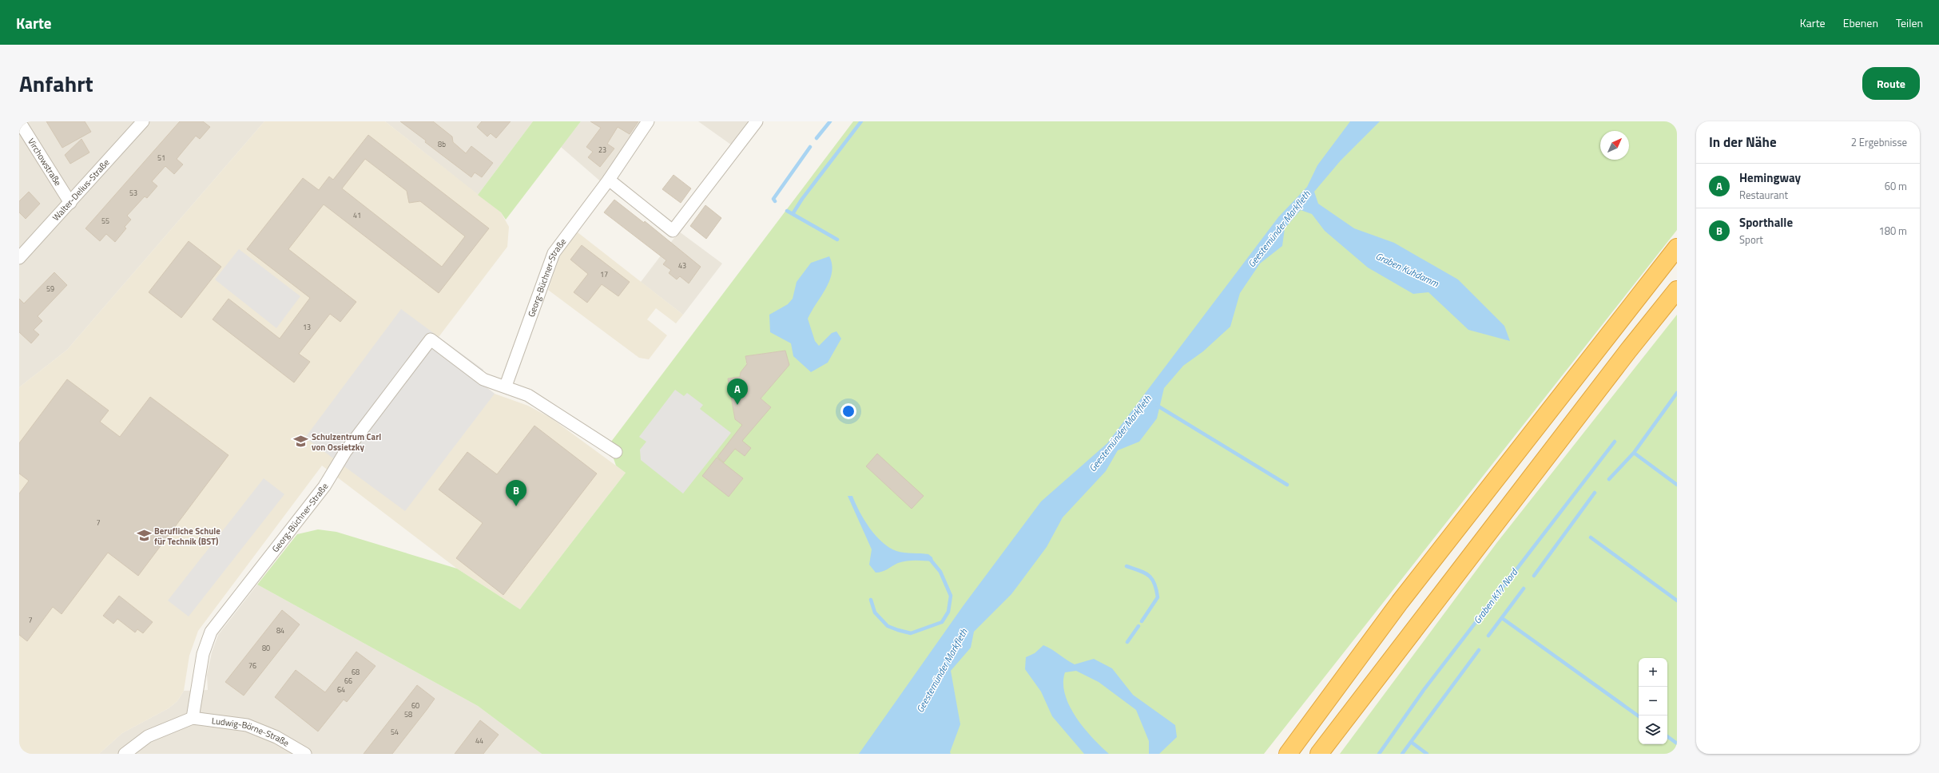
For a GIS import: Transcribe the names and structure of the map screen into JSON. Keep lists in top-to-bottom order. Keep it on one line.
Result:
{"streets":{"street":["Virchowstraße","Walter-Delius-Straße","Georg-Büchner-Straße","Ludwig-Börne-Straße"]},"crossings":[["Virchowstraße","Walter-Delius-Straße"],["Georg-Büchner-Straße","Ludwig-Börne-Straße"]],"water":["Geestemünder Markfleth","Graben Kuhdamm","Graben K17 Nord"],"places":{"school or university":["Schulzentrum Carl von Ossietzky","Berufliche Schule für Technik (BST)"]},"house_numbers":["8b","23","51","53","41","55","43","17","59","13","7","7","84","80","76","68","66","64","60","58","54","44"],"north":"top right","page":{"header":"Karte","nav":["Karte","Ebenen","Teilen"],"title":"Anfahrt","buttons":"Route","heading":["In der Nähe","2 Ergebnisse"],"list":[{"mark":"A","name":"Hemingway","note":"Restaurant","value":"60 m"},{"mark":"B","name":"Sporthalle","note":"Sport","value":"180 m"}],"pins":["A","B"],"map_buttons":["+","−"]}}
